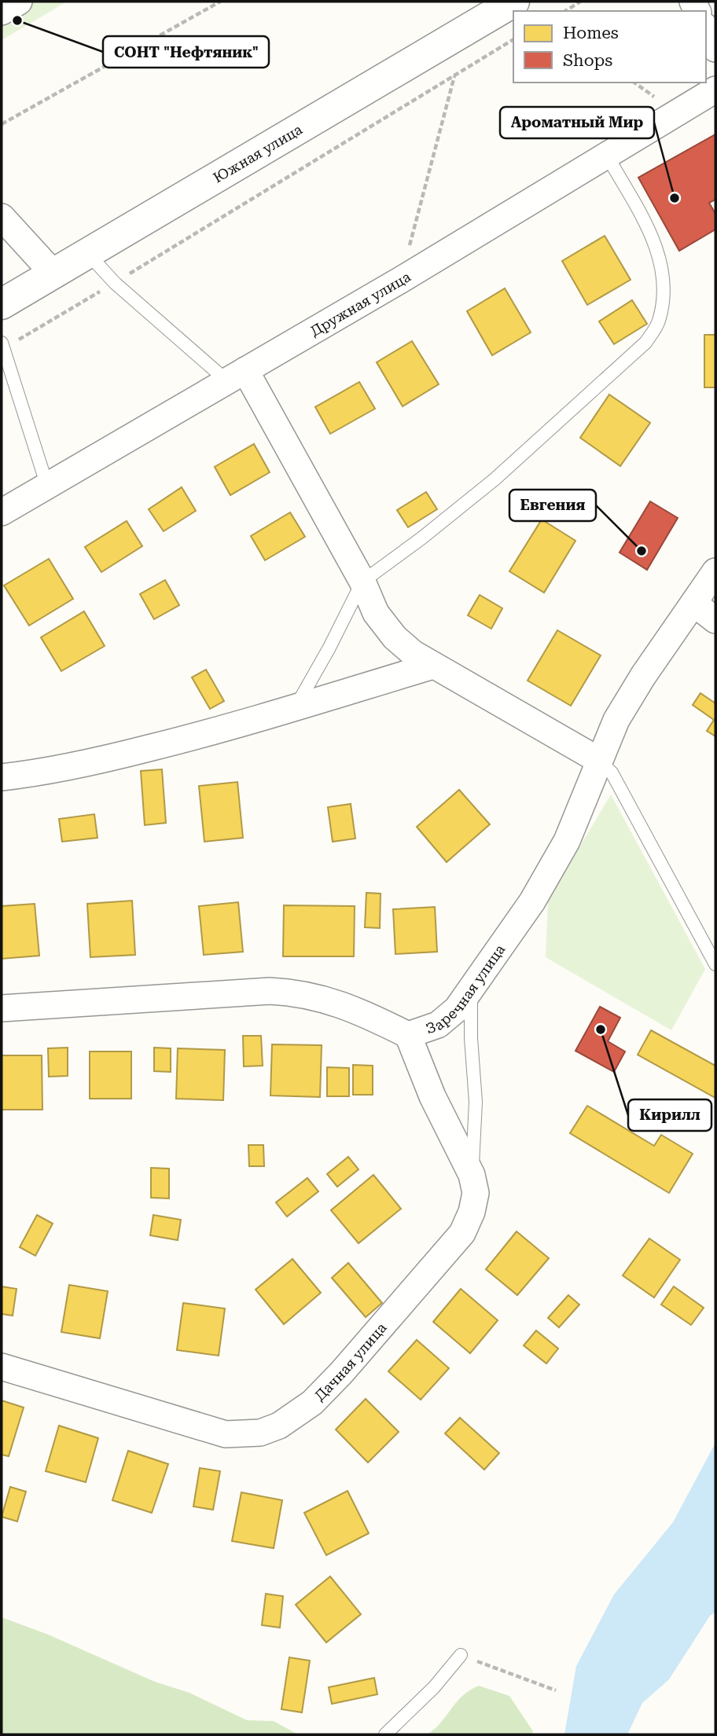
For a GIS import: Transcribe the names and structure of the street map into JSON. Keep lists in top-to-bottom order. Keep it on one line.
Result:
{"streets":{"street":["Южная улица","Дружная улица","Заречная улица","Дачная улица"]},"crossings":[["Заречная улица","Дачная улица"]],"places":["СОНТ \"Нефтяник\"","Ароматный Мир","Евгения","Кирилл"],"legend":["Homes","Shops"]}
